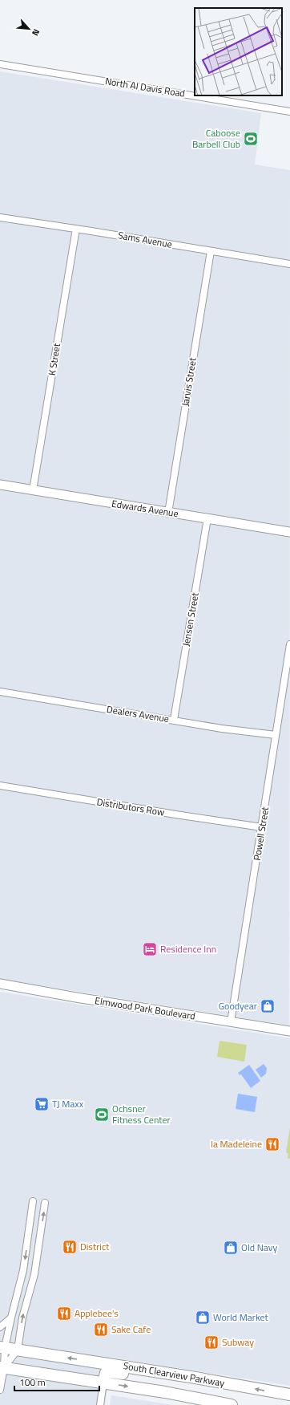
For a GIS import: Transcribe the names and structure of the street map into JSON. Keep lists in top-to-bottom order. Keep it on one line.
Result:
{"streets":{"highway":["South Clearview Parkway"],"street":["North Al Davis Road","Sams Avenue","K Street","Jarvis Street","Edwards Avenue","Jensen Street","Dealers Avenue","Distributors Row","Powell Street","Elmwood Park Boulevard"]},"crossings":[["Sams Avenue","K Street"],["Sams Avenue","Jarvis Street"],["K Street","Edwards Avenue"],["Jarvis Street","Edwards Avenue"],["Edwards Avenue","Jensen Street"],["Jensen Street","Dealers Avenue"],["Dealers Avenue","Powell Street"],["Distributors Row","Powell Street"],["Powell Street","Elmwood Park Boulevard"]],"places":{"sports":["Caboose Barbell Club","Ochsner Fitness Center"],"hotel":["Residence Inn"],"shop":["Goodyear","Old Navy","World Market"],"supermarket":["TJ Maxx"],"restaurant":["la Madeleine","District","Applebee's","Sake Cafe","Subway"]},"scale_bar":"100 m","north":"bottom right"}
